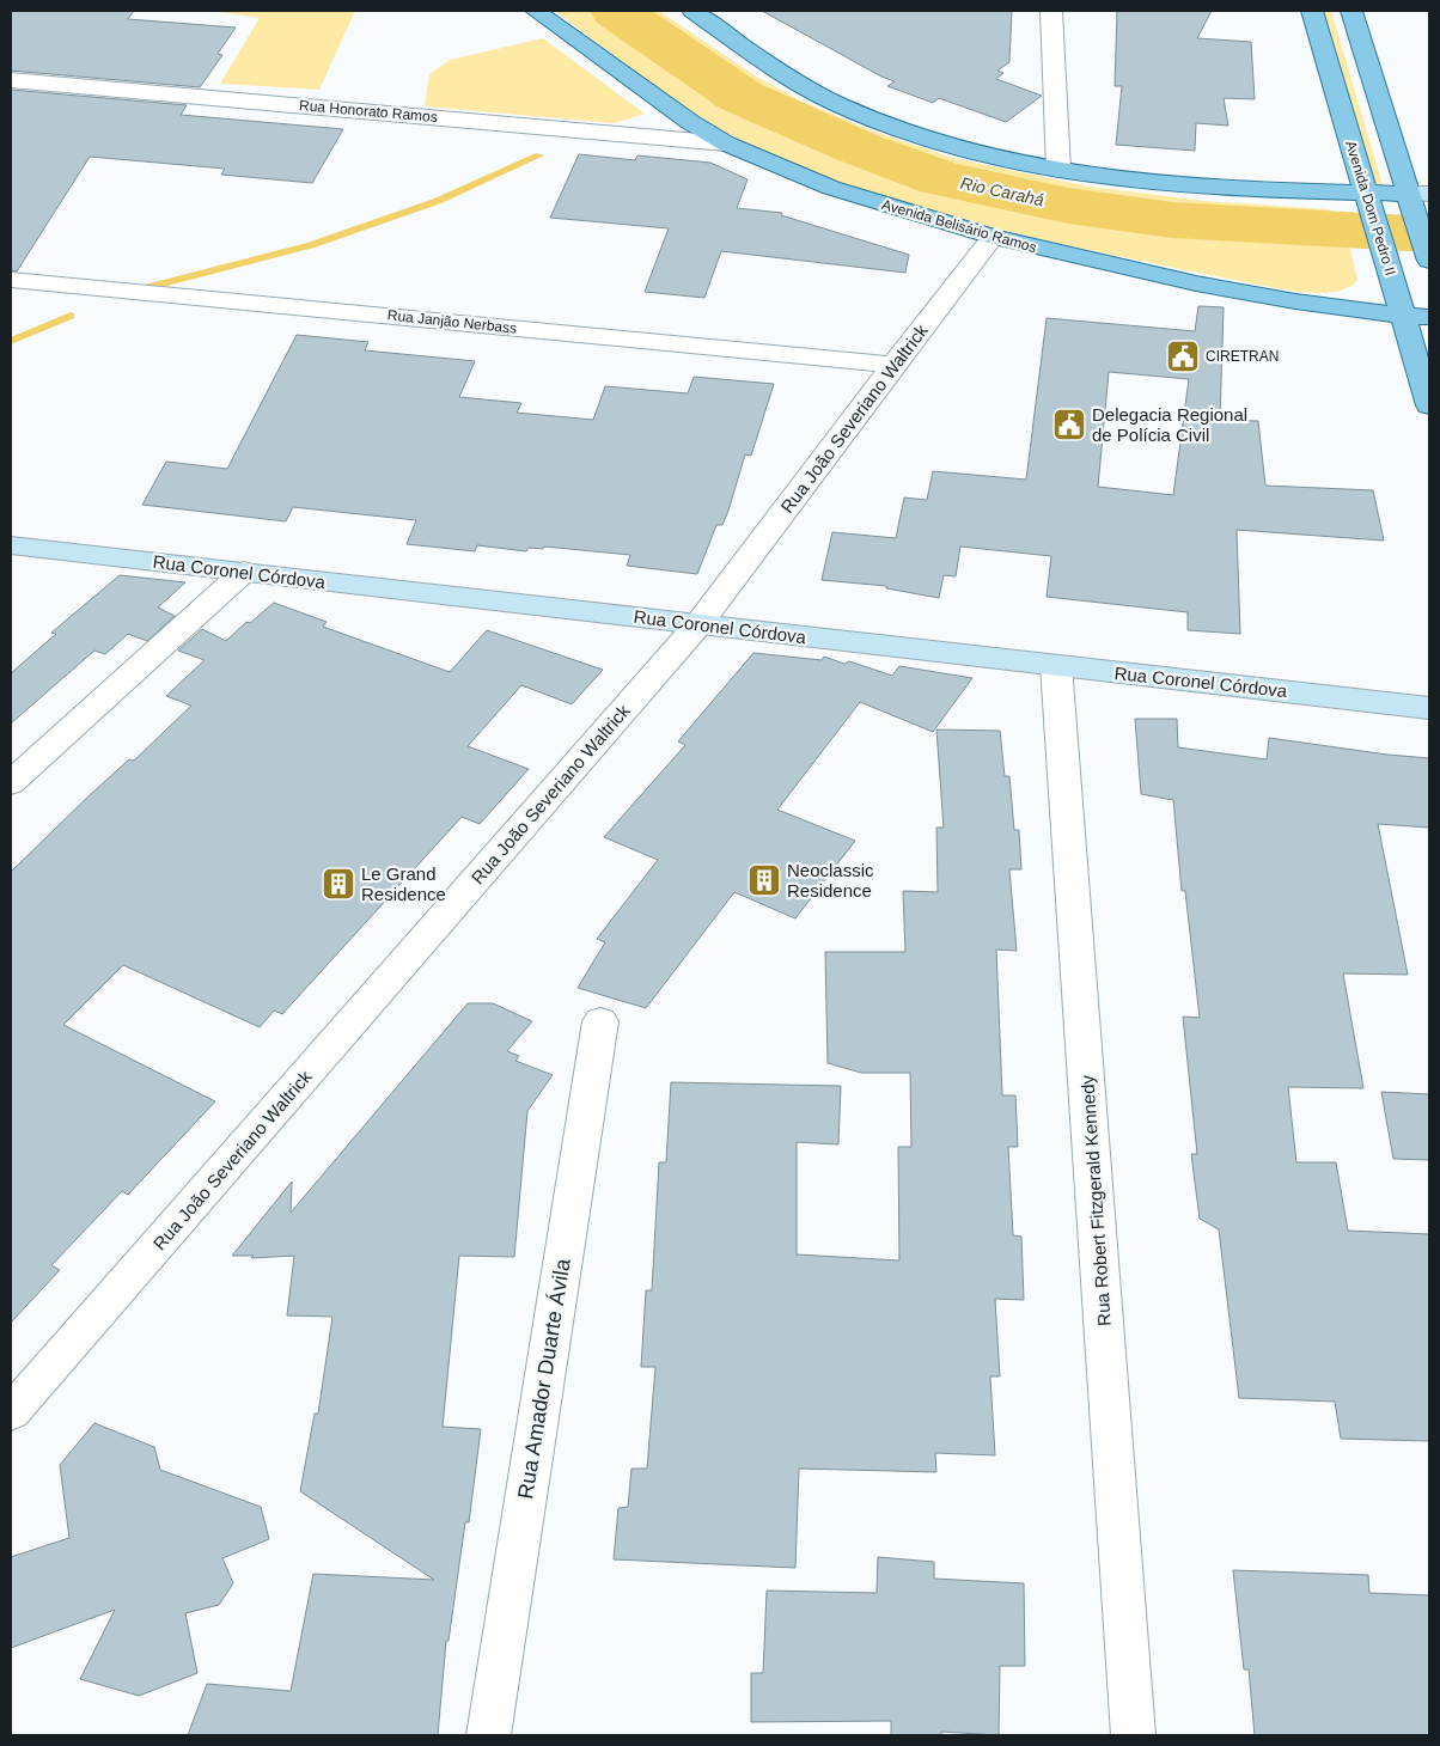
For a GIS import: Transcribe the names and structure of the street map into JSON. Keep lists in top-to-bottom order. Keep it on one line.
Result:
{"streets":{"main road":["Avenida Dom Pedro II","Avenida Belisário Ramos"],"street":["Rua Honorato Ramos","Rua Janjão Nerbass","Rua João Severiano Waltrick","Rua Coronel Córdova","Rua Robert Fitzgerald Kennedy","Rua Amador Duarte Ávila"]},"crossings":[["Rua Honorato Ramos","Avenida Belisário Ramos"],["Avenida Dom Pedro II","Avenida Belisário Ramos"],["Avenida Belisário Ramos","Rua João Severiano Waltrick"],["Rua Janjão Nerbass","Rua João Severiano Waltrick"],["Rua João Severiano Waltrick","Rua Coronel Córdova"],["Rua Coronel Córdova","Rua Robert Fitzgerald Kennedy"]],"water":["Rio Carahá"],"places":{"public building":["CIRETRAN","Delegacia Regional de Polícia Civil"],"building":["Neoclassic Residence","Le Grand Residence"]}}
